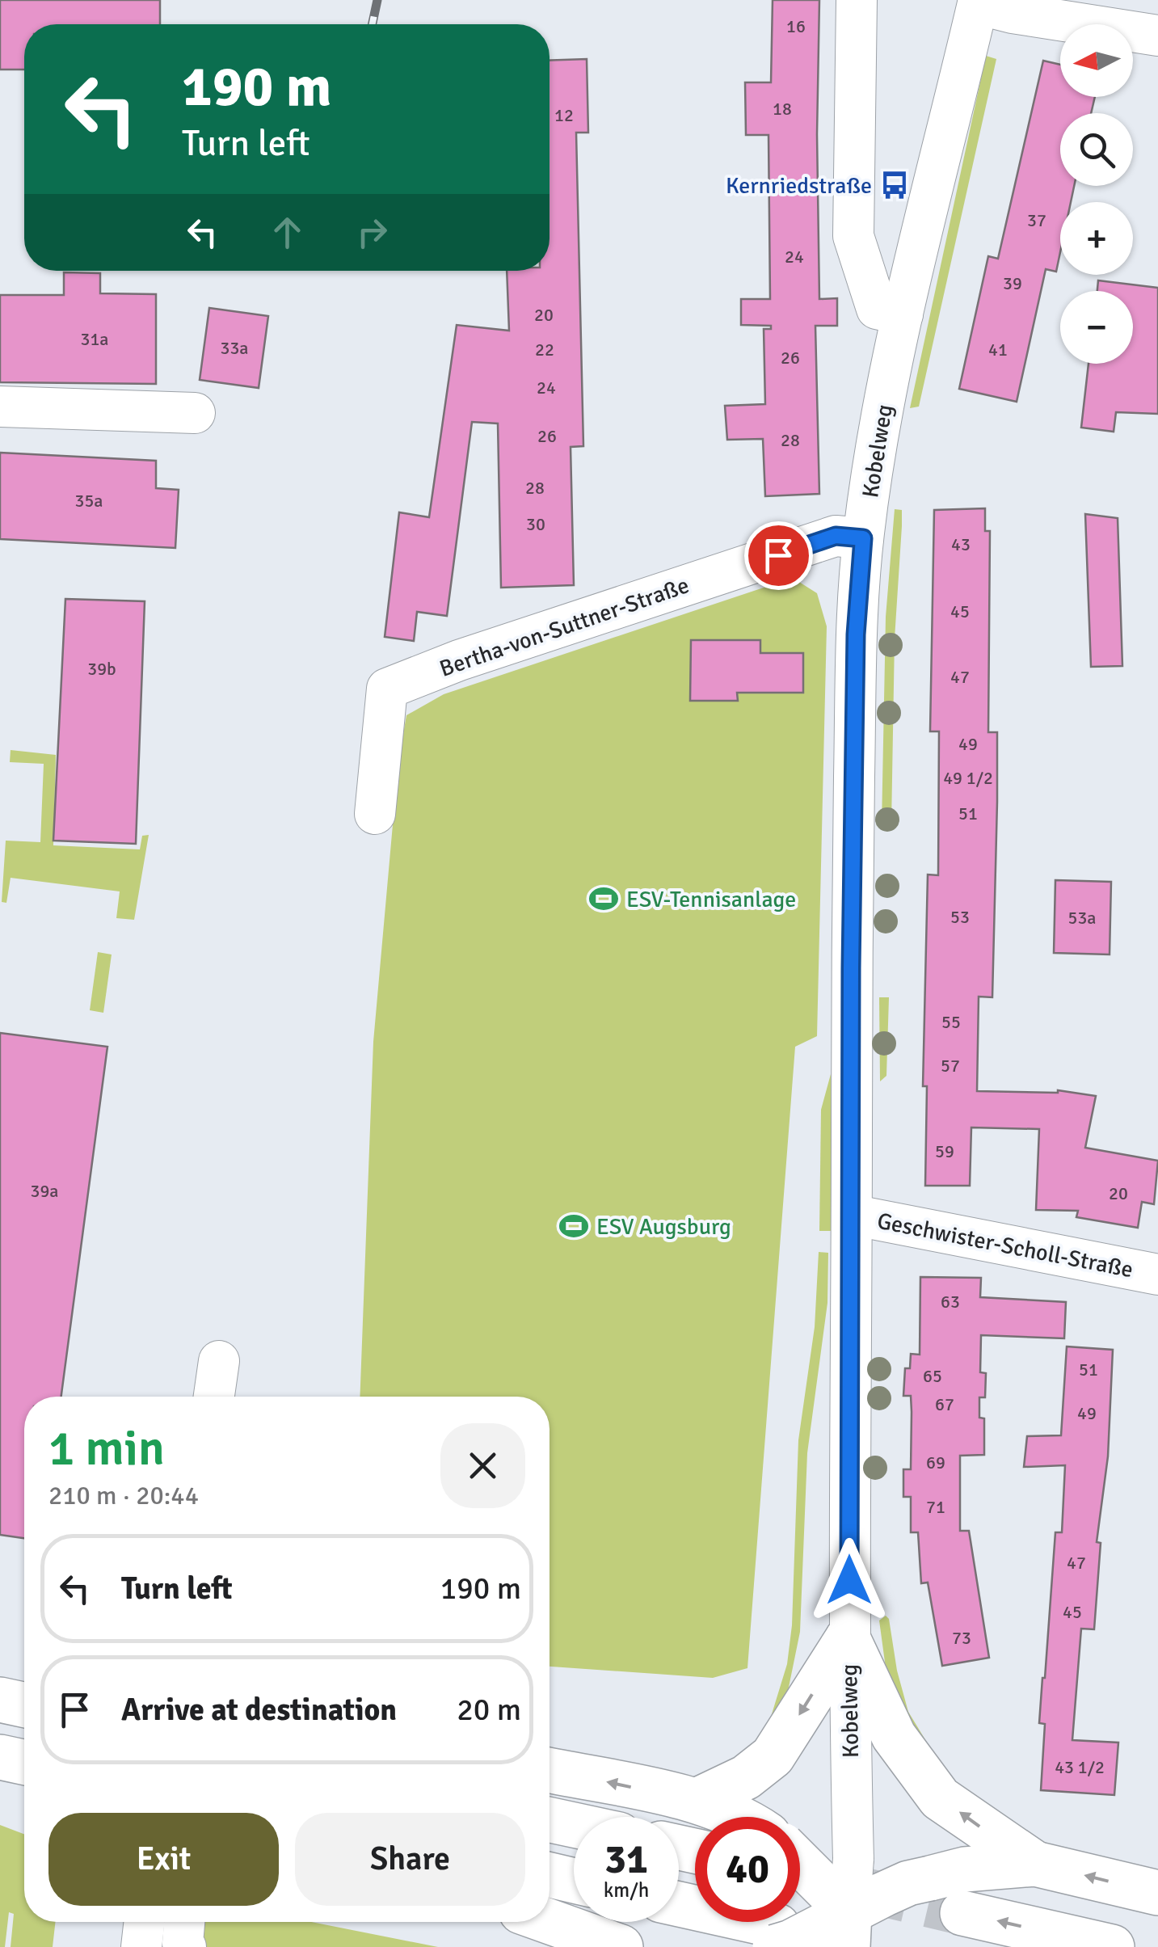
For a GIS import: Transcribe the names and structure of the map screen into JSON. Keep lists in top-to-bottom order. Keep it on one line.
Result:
{"streets":{"street":["Kobelweg","Bertha-von-Suttner-Straße","Geschwister-Scholl-Straße"]},"crossings":[["Kobelweg","Bertha-von-Suttner-Straße"],["Kobelweg","Geschwister-Scholl-Straße"]],"places":{"bus stop":["Kernriedstraße"],"sports":["ESV-Tennisanlage","ESV Augsburg"]},"house_numbers":["16","18","12","37","24","39","20","31a","33a","22","41","26","24","26","28","28","35a","30","43","45","39b","47","49","49 1/2","51","53","53a","55","57","59","39a","20","63","51","65","67","49","69","71","47","45","73","43 1/2"],"north":"left","page":{"map_buttons":["+","−"],"turn":["190 m","Turn left"],"heading":["1 min","210 m · 20:44"],"list":[{"name":"Turn left","value":"190 m"},{"name":"Arrive at destination","value":"20 m"}],"buttons":["Exit","Share"],"speed":"31 km/h","limit":"40"}}
